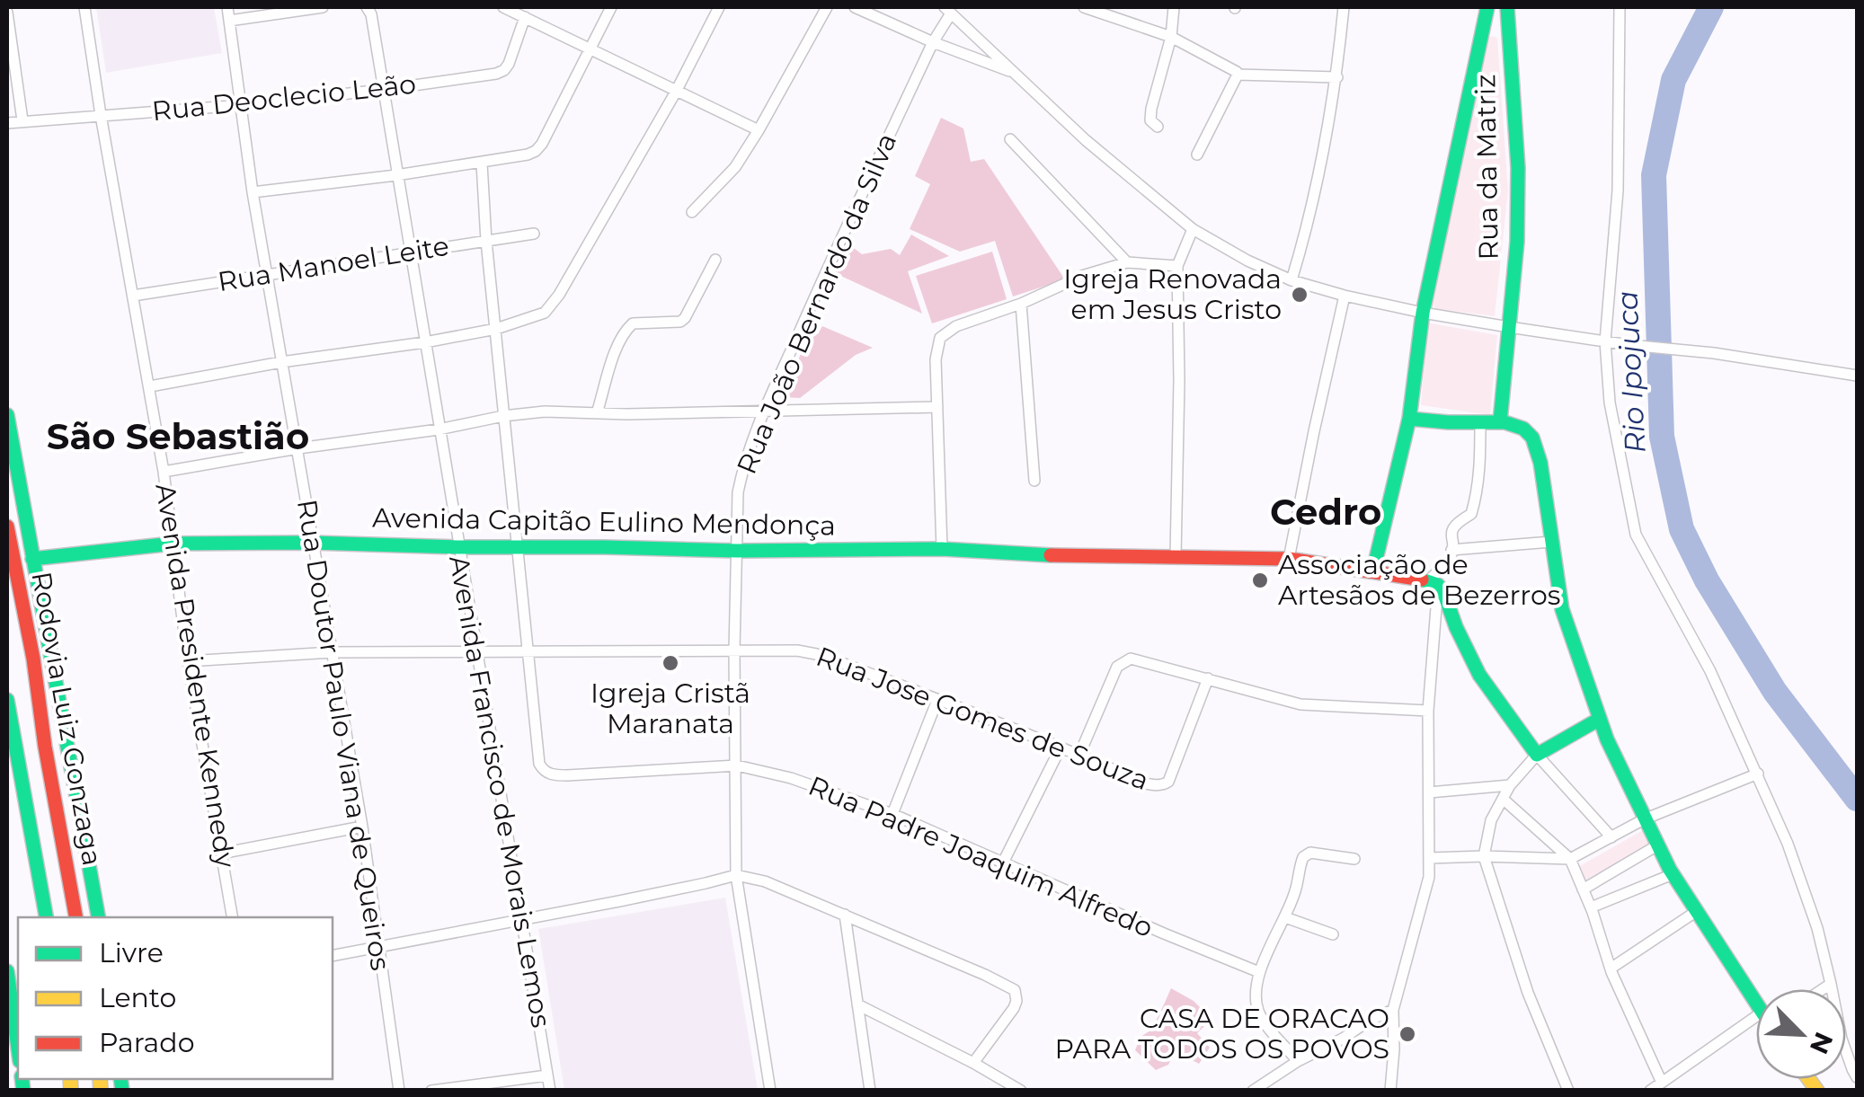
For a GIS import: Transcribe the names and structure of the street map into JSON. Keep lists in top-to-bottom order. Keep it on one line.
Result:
{"streets":{"main road":["Rua da Matriz","Avenida Capitão Eulino Mendonça","Rodovia Luiz Gonzaga"],"street":["Rua Deoclecio Leão","Rua Manoel Leite","Rua João Bernardo da Silva","Avenida Presidente Kennedy","Rua Jose Gomes de Souza","Rua Doutor Paulo Viana de Queiros","Avenida Francisco de Morais Lemos","Rua Padre Joaquim Alfredo"]},"crossings":[["Rua Deoclecio Leão","Avenida Presidente Kennedy"],["Rua Deoclecio Leão","Rua Doutor Paulo Viana de Queiros"],["Rua Deoclecio Leão","Avenida Francisco de Morais Lemos"],["Rua da Matriz","Avenida Capitão Eulino Mendonça"],["Rua Manoel Leite","Avenida Presidente Kennedy"],["Rua Manoel Leite","Rua Doutor Paulo Viana de Queiros"],["Rua Manoel Leite","Avenida Francisco de Morais Lemos"],["Rua João Bernardo da Silva","Avenida Capitão Eulino Mendonça"],["Rua João Bernardo da Silva","Rua Jose Gomes de Souza"],["Rua João Bernardo da Silva","Rua Padre Joaquim Alfredo"],["Avenida Capitão Eulino Mendonça","Avenida Presidente Kennedy"],["Avenida Capitão Eulino Mendonça","Rua Doutor Paulo Viana de Queiros"],["Avenida Capitão Eulino Mendonça","Avenida Francisco de Morais Lemos"],["Avenida Presidente Kennedy","Rua Jose Gomes de Souza"],["Rua Jose Gomes de Souza","Rua Doutor Paulo Viana de Queiros"],["Rua Jose Gomes de Souza","Avenida Francisco de Morais Lemos"],["Rua Jose Gomes de Souza","Rua Padre Joaquim Alfredo"]],"districts":["São Sebastião","Cedro"],"water":["Rio Ipojuca"],"places":["Igreja Renovada em Jesus Cristo","Associação de Artesãos de Bezerros","Igreja Cristã Maranata","CASA DE ORACAO PARA TODOS OS POVOS"],"legend":["Livre","Lento","Parado"],"north":"bottom right"}
